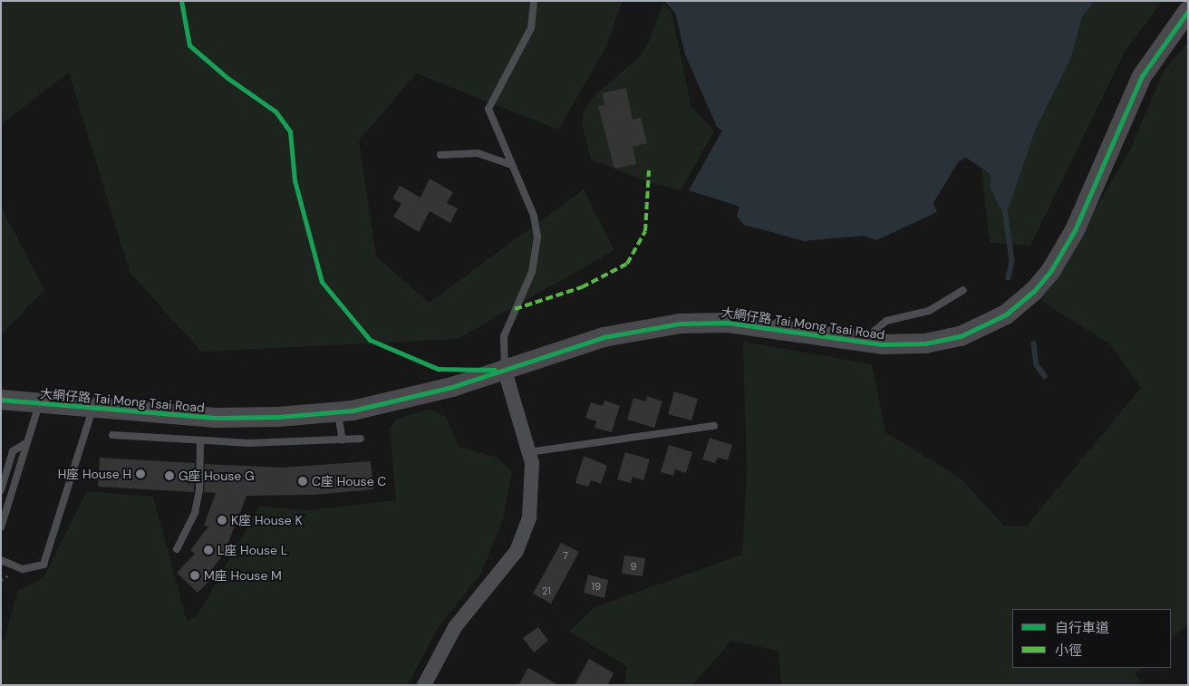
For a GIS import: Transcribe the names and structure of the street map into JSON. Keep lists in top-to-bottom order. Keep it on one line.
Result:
{"streets":{"street":["大網仔路 Tai Mong Tsai Road"]},"places":["H座 House H","G座 House G","C座 House C","K座 House K","L座 House L","M座 House M"],"house_numbers":["7","9","19","21"],"legend":["自行車道","小徑"]}
